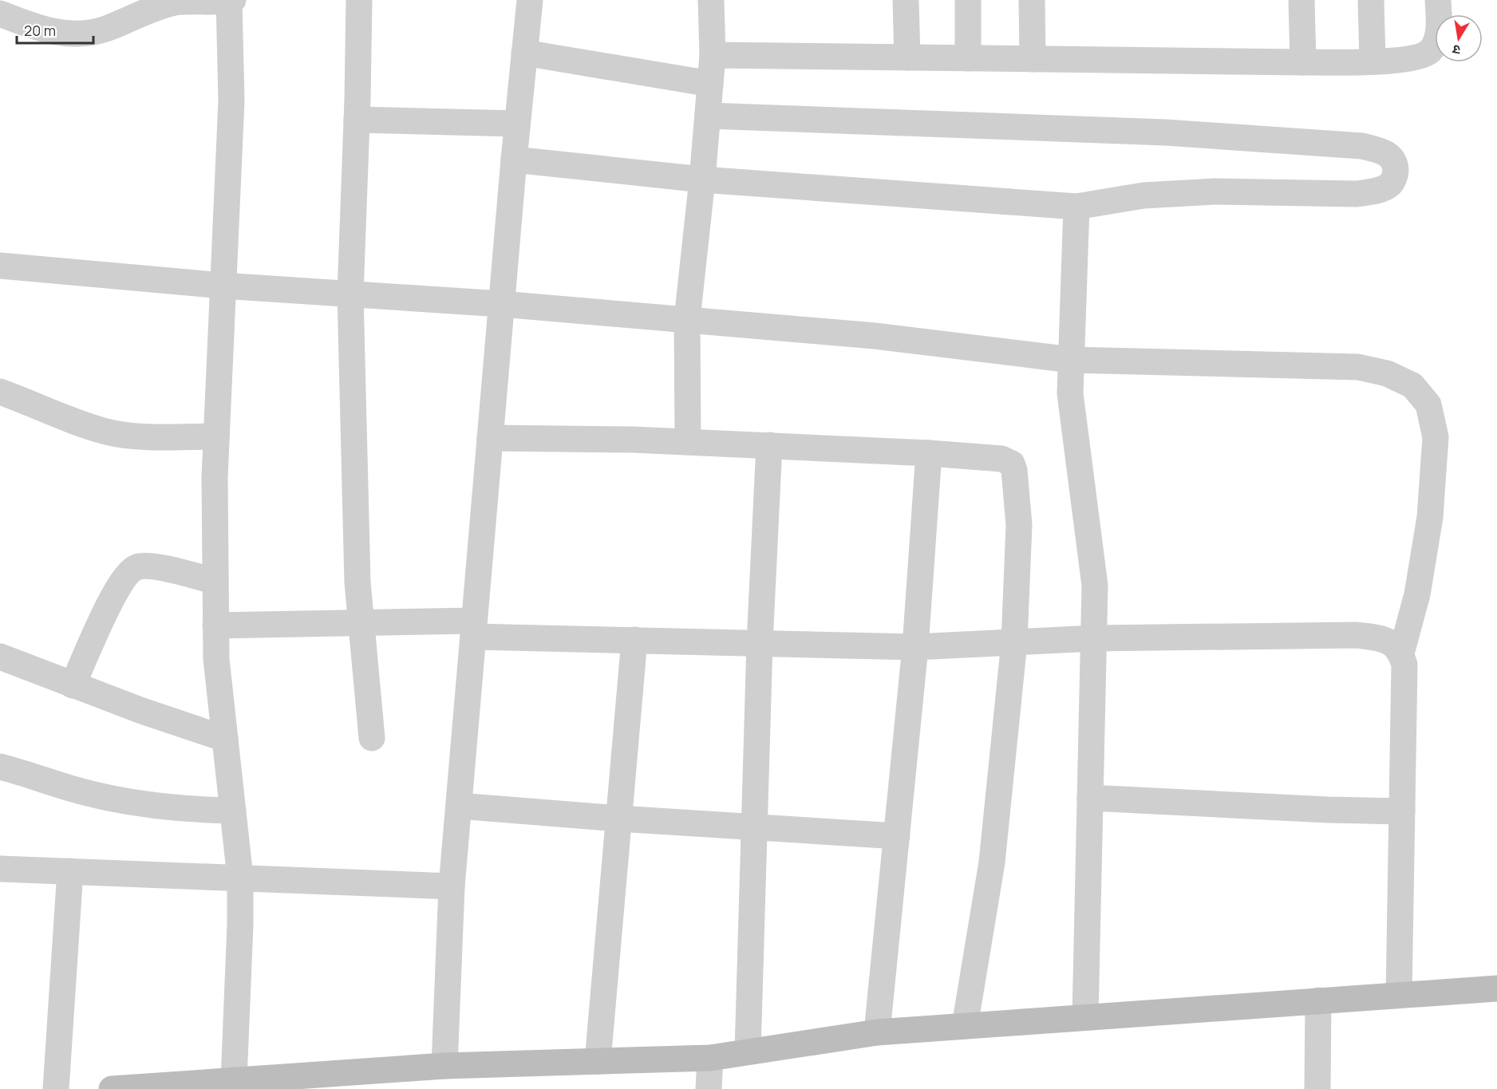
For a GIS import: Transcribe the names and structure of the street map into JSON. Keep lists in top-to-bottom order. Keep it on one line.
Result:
{"scale_bar":"20 m","north":"bottom"}
